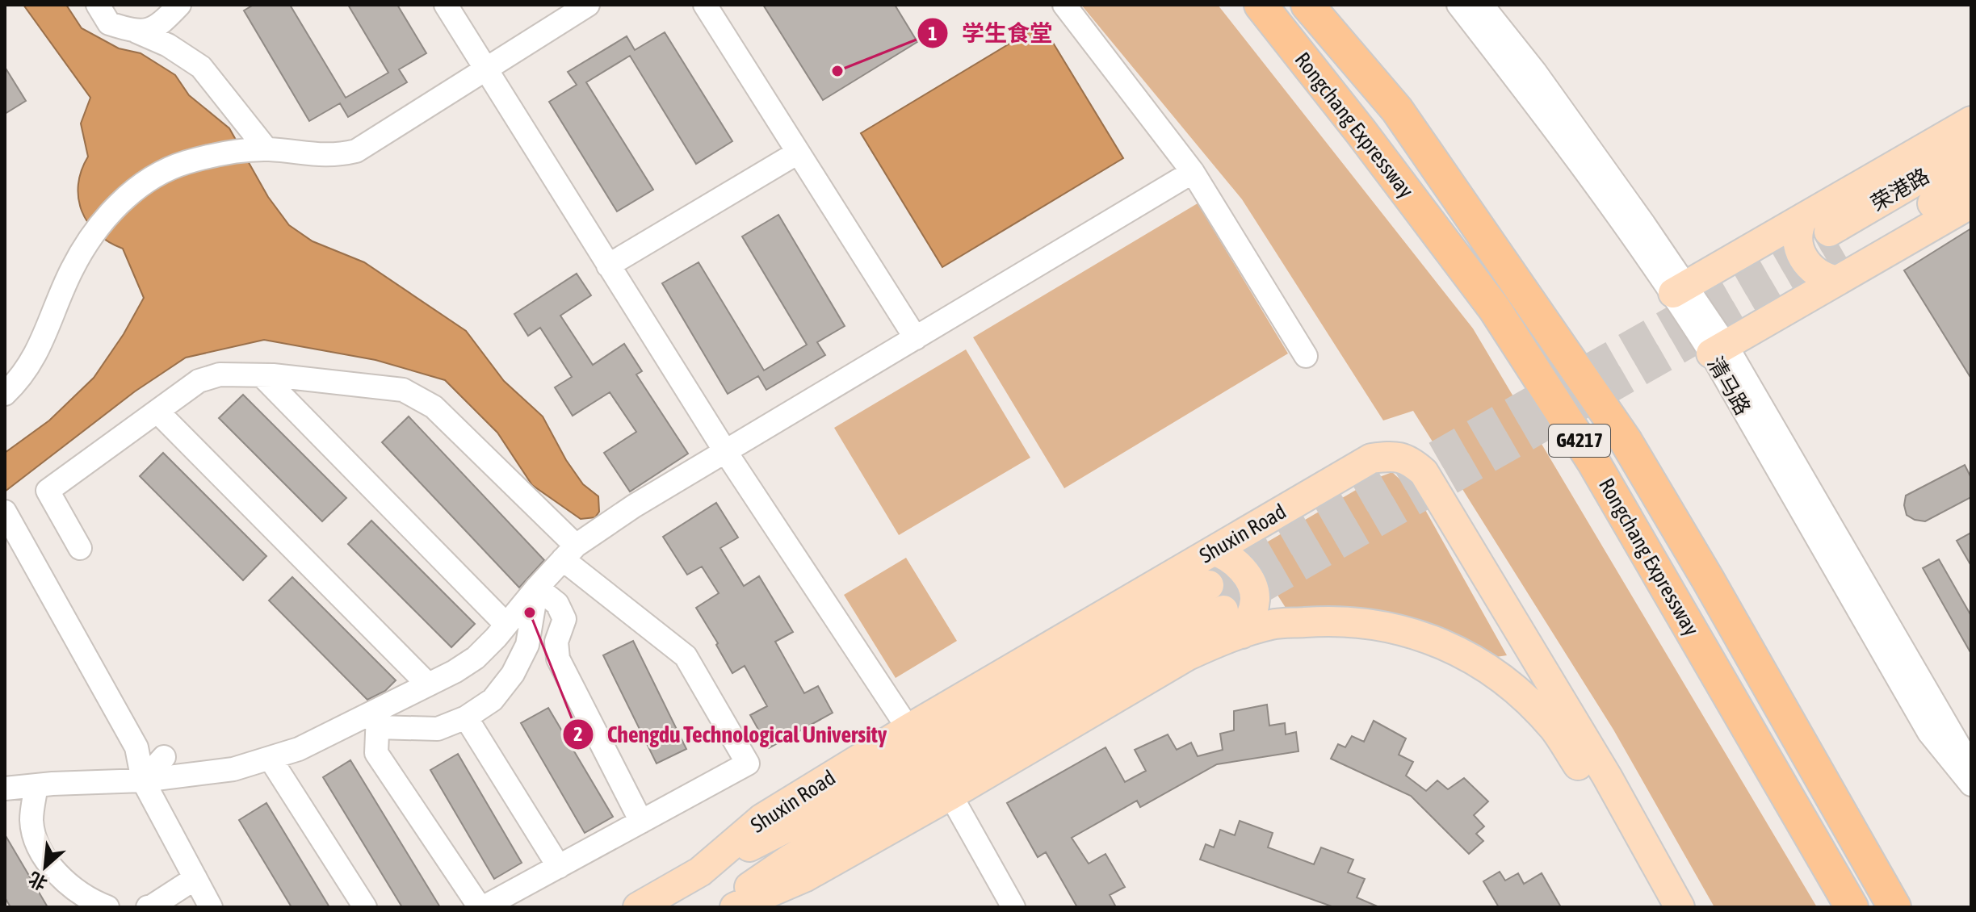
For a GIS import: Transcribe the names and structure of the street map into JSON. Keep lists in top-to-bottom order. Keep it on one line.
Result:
{"streets":{"highway":["Rongchang Expressway","G4217"],"main road":["荣港路","Shuxin Road"],"street":["清马路"]},"places":["学生食堂","Chengdu Technological University"],"north":"bottom left"}
